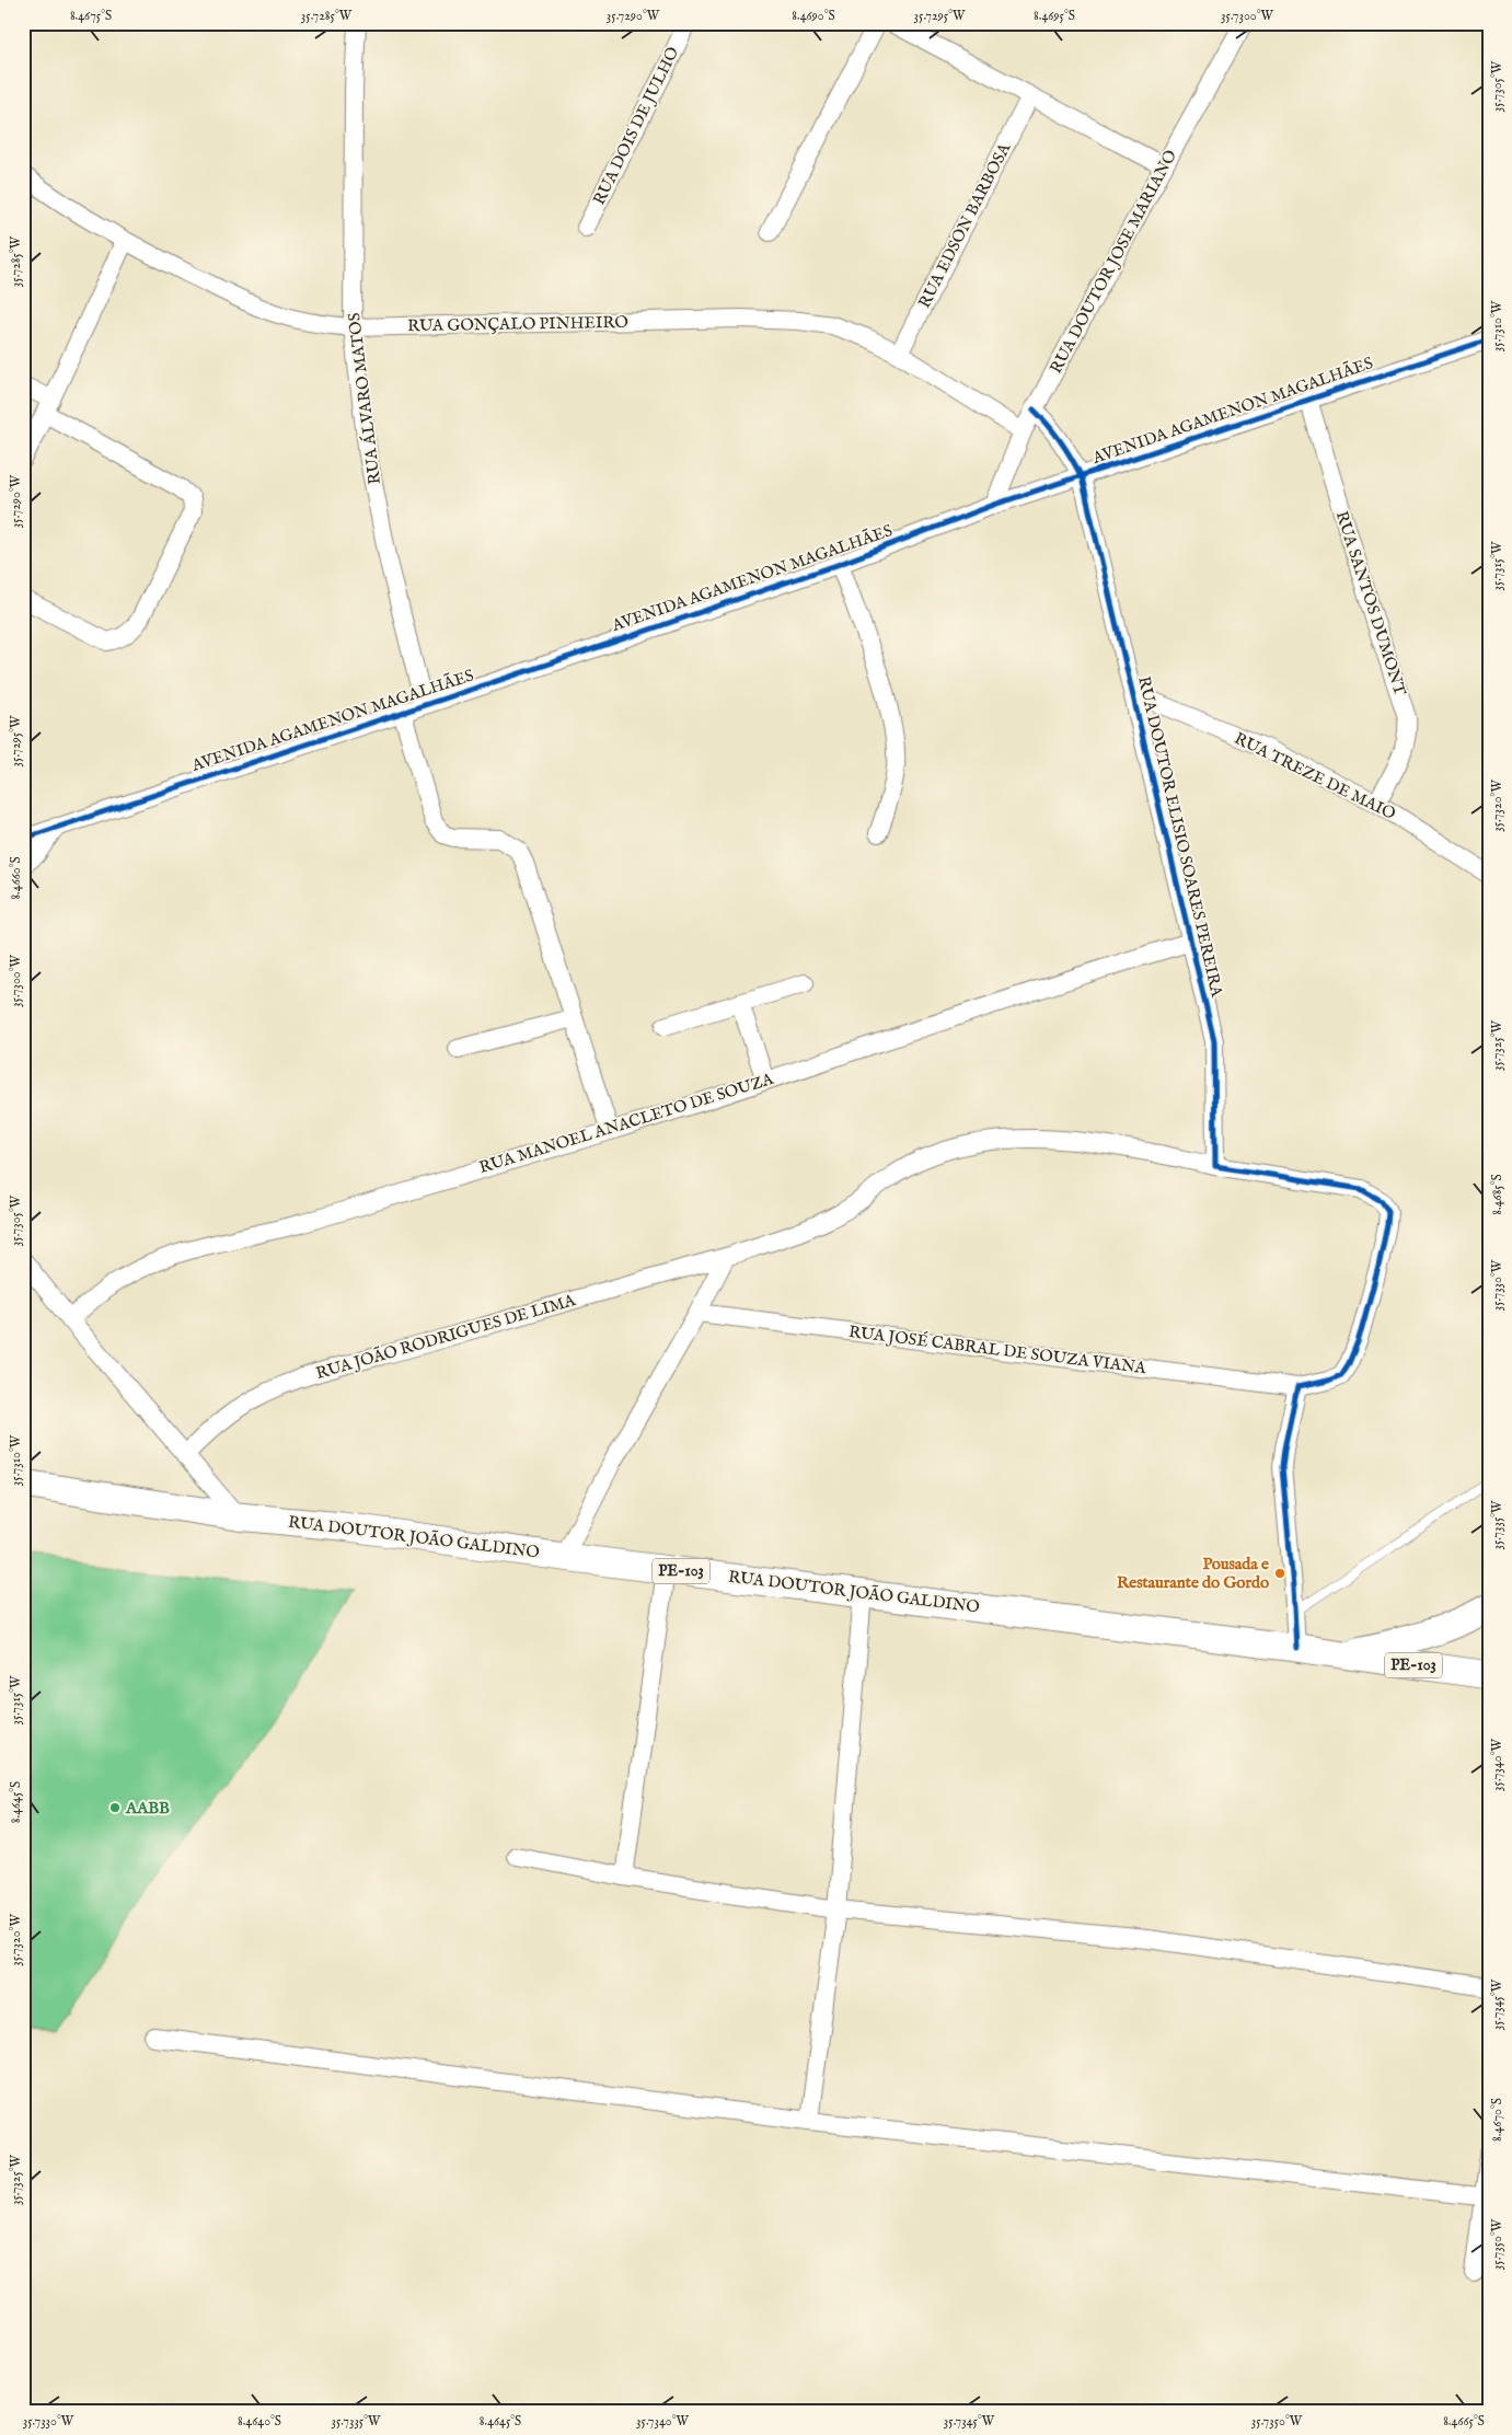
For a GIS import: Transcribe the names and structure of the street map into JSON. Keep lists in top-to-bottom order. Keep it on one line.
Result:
{"streets":{"main road":["RUA DOUTOR JOÃO GALDINO","PE-103"],"street":["RUA DOIS DE JULHO","RUA EDSON BARBOSA","RUA DOUTOR JOSE MARIANO","RUA GONÇALO PINHEIRO","RUA ÁLVARO MATOS","AVENIDA AGAMENON MAGALHÃES","RUA SANTOS DUMONT","RUA TREZE DE MAIO","RUA DOUTOR ELISIO SOARES PEREIRA","RUA MANOEL ANACLETO DE SOUZA","RUA JOÃO RODRIGUES DE LIMA","RUA JOSÉ CABRAL DE SOUZA VIANA"]},"crossings":[["RUA EDSON BARBOSA","RUA GONÇALO PINHEIRO"],["RUA DOUTOR JOSE MARIANO","RUA GONÇALO PINHEIRO"],["RUA DOUTOR JOSE MARIANO","AVENIDA AGAMENON MAGALHÃES"],["RUA DOUTOR JOSE MARIANO","RUA DOUTOR ELISIO SOARES PEREIRA"],["RUA GONÇALO PINHEIRO","RUA ÁLVARO MATOS"],["RUA ÁLVARO MATOS","AVENIDA AGAMENON MAGALHÃES"],["AVENIDA AGAMENON MAGALHÃES","RUA SANTOS DUMONT"],["AVENIDA AGAMENON MAGALHÃES","RUA DOUTOR ELISIO SOARES PEREIRA"],["RUA SANTOS DUMONT","RUA TREZE DE MAIO"],["RUA TREZE DE MAIO","RUA DOUTOR ELISIO SOARES PEREIRA"],["RUA DOUTOR ELISIO SOARES PEREIRA","RUA MANOEL ANACLETO DE SOUZA"],["RUA DOUTOR ELISIO SOARES PEREIRA","RUA JOÃO RODRIGUES DE LIMA"],["RUA DOUTOR ELISIO SOARES PEREIRA","RUA JOSÉ CABRAL DE SOUZA VIANA"],["RUA JOÃO RODRIGUES DE LIMA","RUA JOSÉ CABRAL DE SOUZA VIANA"]],"places":["Pousada e Restaurante do Gordo","AABB"],"coordinates":["8.4675°S","35.7285°W","35.7290°W","8.4690°S","35.7295°W","8.4695°S","35.7300°W","35.7305°W","35.7310°W","35.7315°W","35.7320°W","8.4660°S","35.7325°W","8.4685°S","35.7330°W","35.7335°W","35.7340°W","8.4645°S","35.7345°W","8.4670°S","35.7350°W","8.4640°S","8.4665°S"]}
